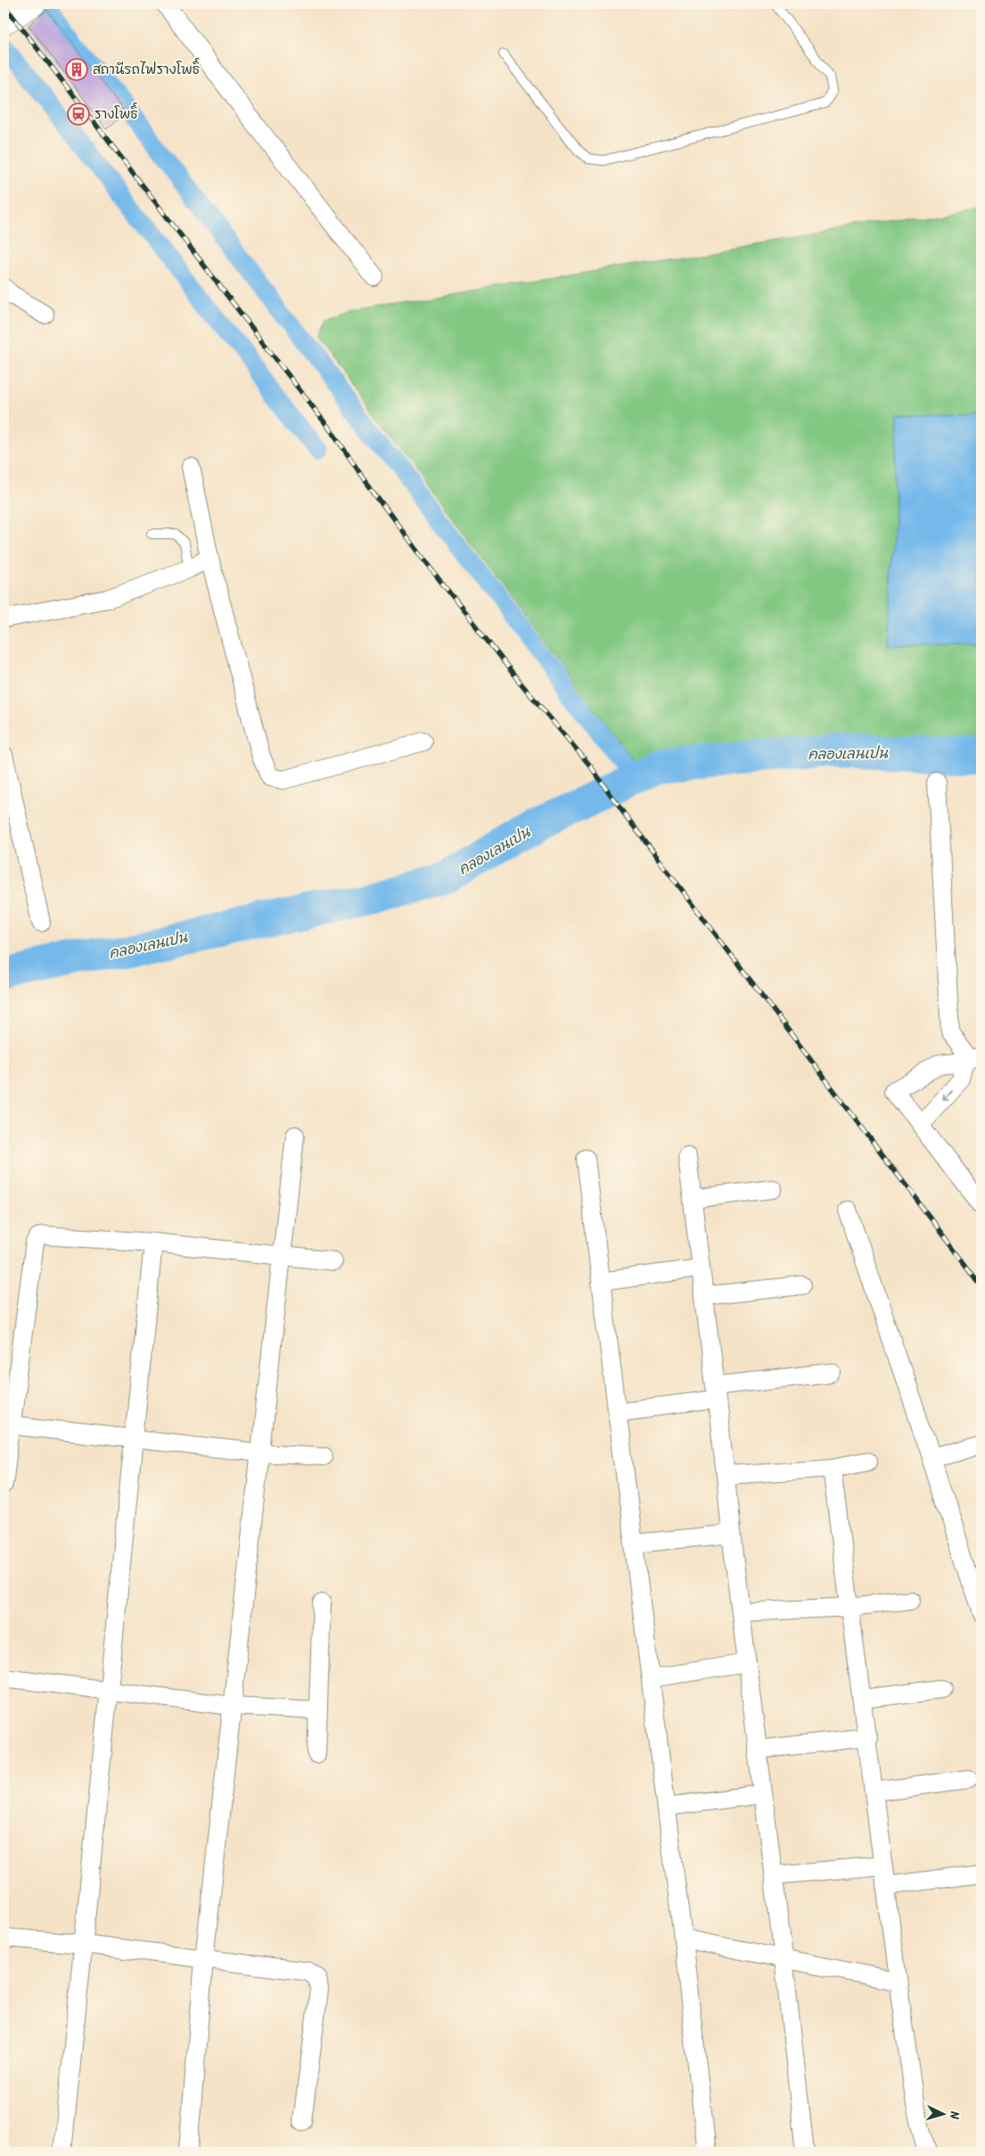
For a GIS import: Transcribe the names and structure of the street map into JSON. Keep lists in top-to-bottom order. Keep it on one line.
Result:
{"water":["คลองเลนเปน"],"places":{"building":["สถานีรถไฟรางโพธิ์"],"station":["รางโพธิ์"]},"north":"right"}
